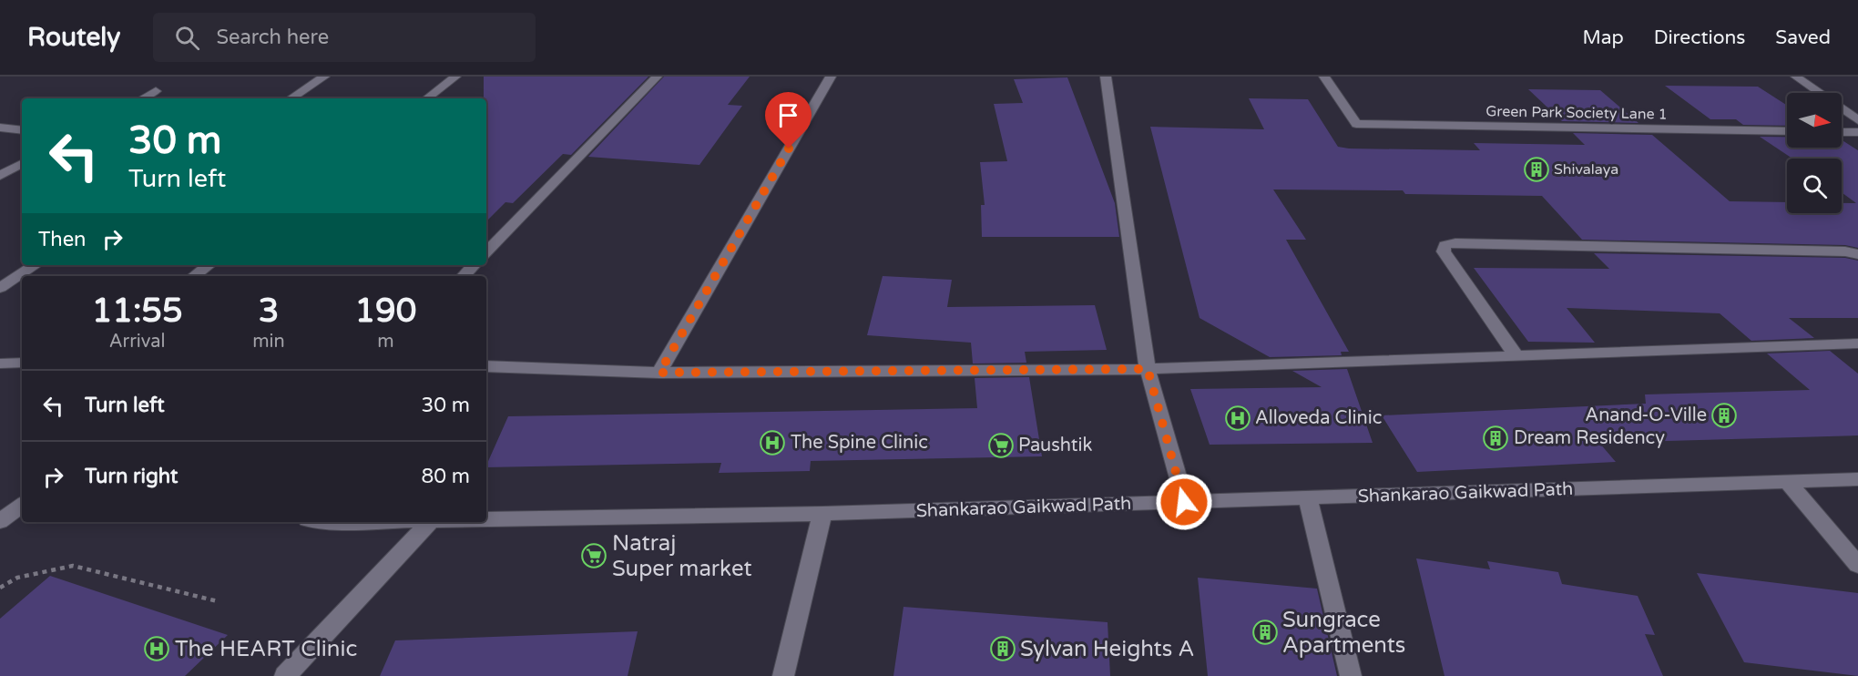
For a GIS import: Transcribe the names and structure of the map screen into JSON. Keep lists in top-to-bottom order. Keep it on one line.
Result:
{"streets":{"street":["Green Park Society Lane 1","Shankarao Gaikwad Path"]},"places":{"building":["Shivalaya","Anand-O-Ville","Dream Residency","Sungrace Apartments","Sylvan Heights A"],"hospital":["Alloveda Clinic","The Spine Clinic","The HEART Clinic"],"supermarket":["Paushtik","Natraj Super market"]},"north":"right","page":{"header":"Routely","search":"Search here","nav":["Map","Directions","Saved"],"turn":["30 m","Turn left"],"then":"Then","eta":["11:55","Arrival","3","min","190","m"],"list":[{"name":"Turn left","value":"30 m"},{"name":"Turn right","value":"80 m"}]}}
